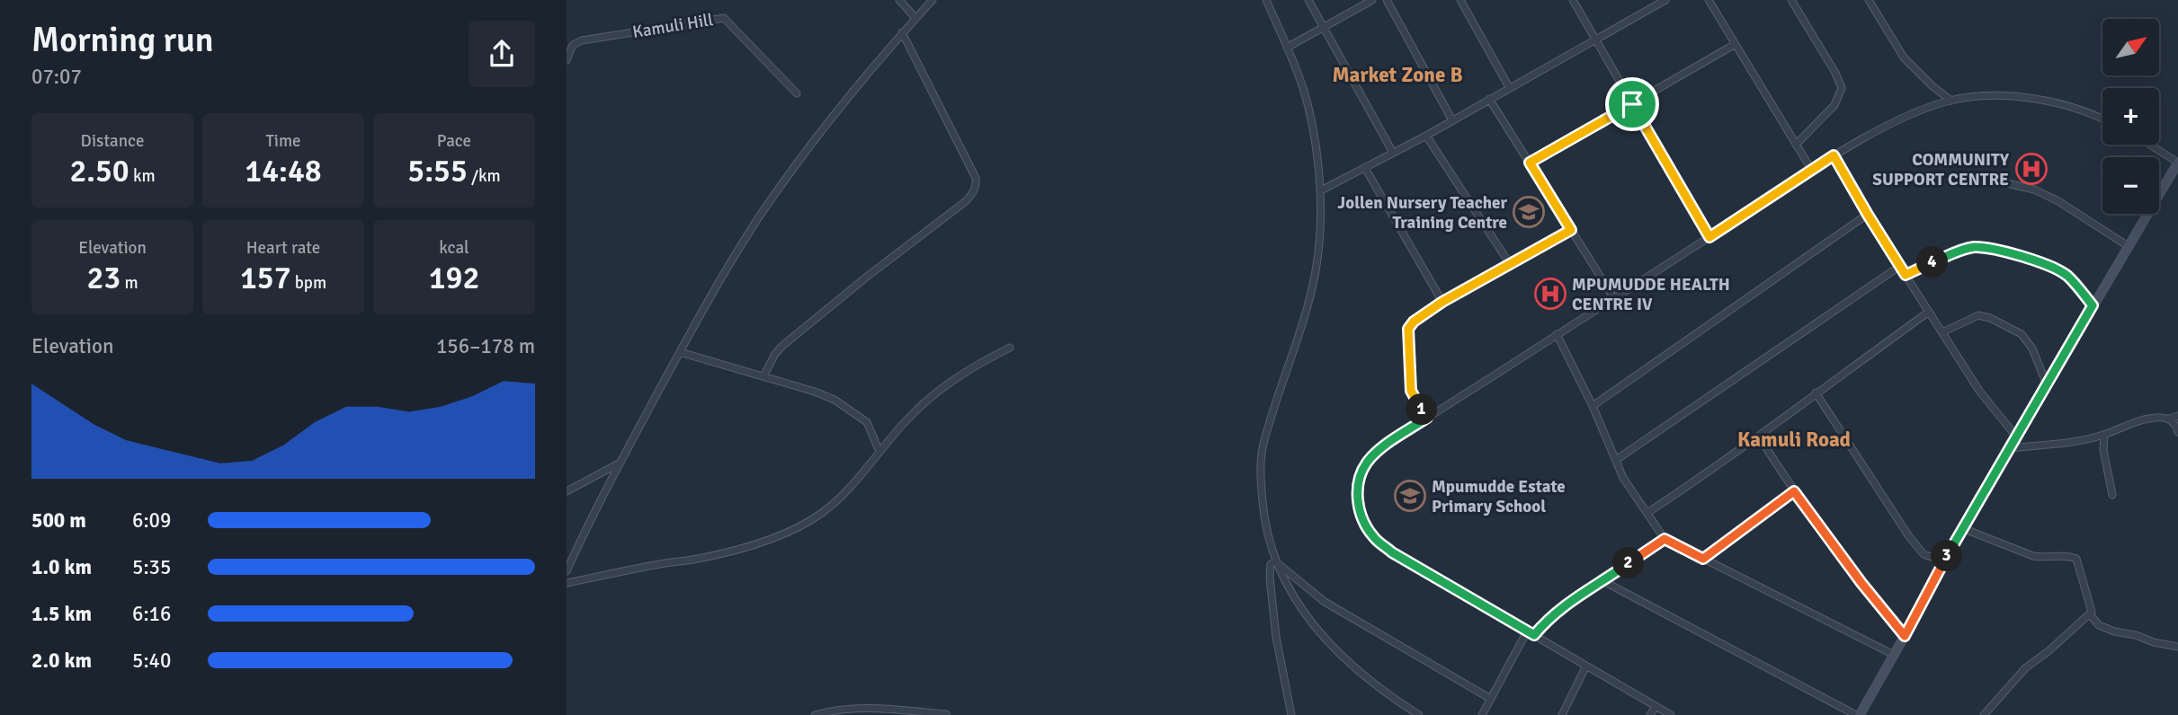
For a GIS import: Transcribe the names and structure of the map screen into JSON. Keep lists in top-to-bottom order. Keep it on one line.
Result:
{"streets":{"street":["Kamuli Hill"]},"districts":["Market Zone B","Kamuli Road"],"places":{"hospital":["COMMUNITY SUPPORT CENTRE","MPUMUDDE HEALTH CENTRE IV"],"school or university":["Jollen Nursery Teacher Training Centre","Mpumudde Estate Primary School"]},"north":"top right","page":{"heading":["Morning run","07:07"],"map_buttons":["+","−"],"stats":[["Distance","2.50 km"],["Time","14:48"],["Pace","5:55 /km"],["Elevation","23 m"],["Heart rate","157 bpm"],["kcal","192"]],"pins":["4","1","3","2"],"chart":["Elevation","156–178 m"],"list":[{"name":"500 m","note":"6:09"},{"name":"1.0 km","note":"5:35"},{"name":"1.5 km","note":"6:16"},{"name":"2.0 km","note":"5:40"}]}}
